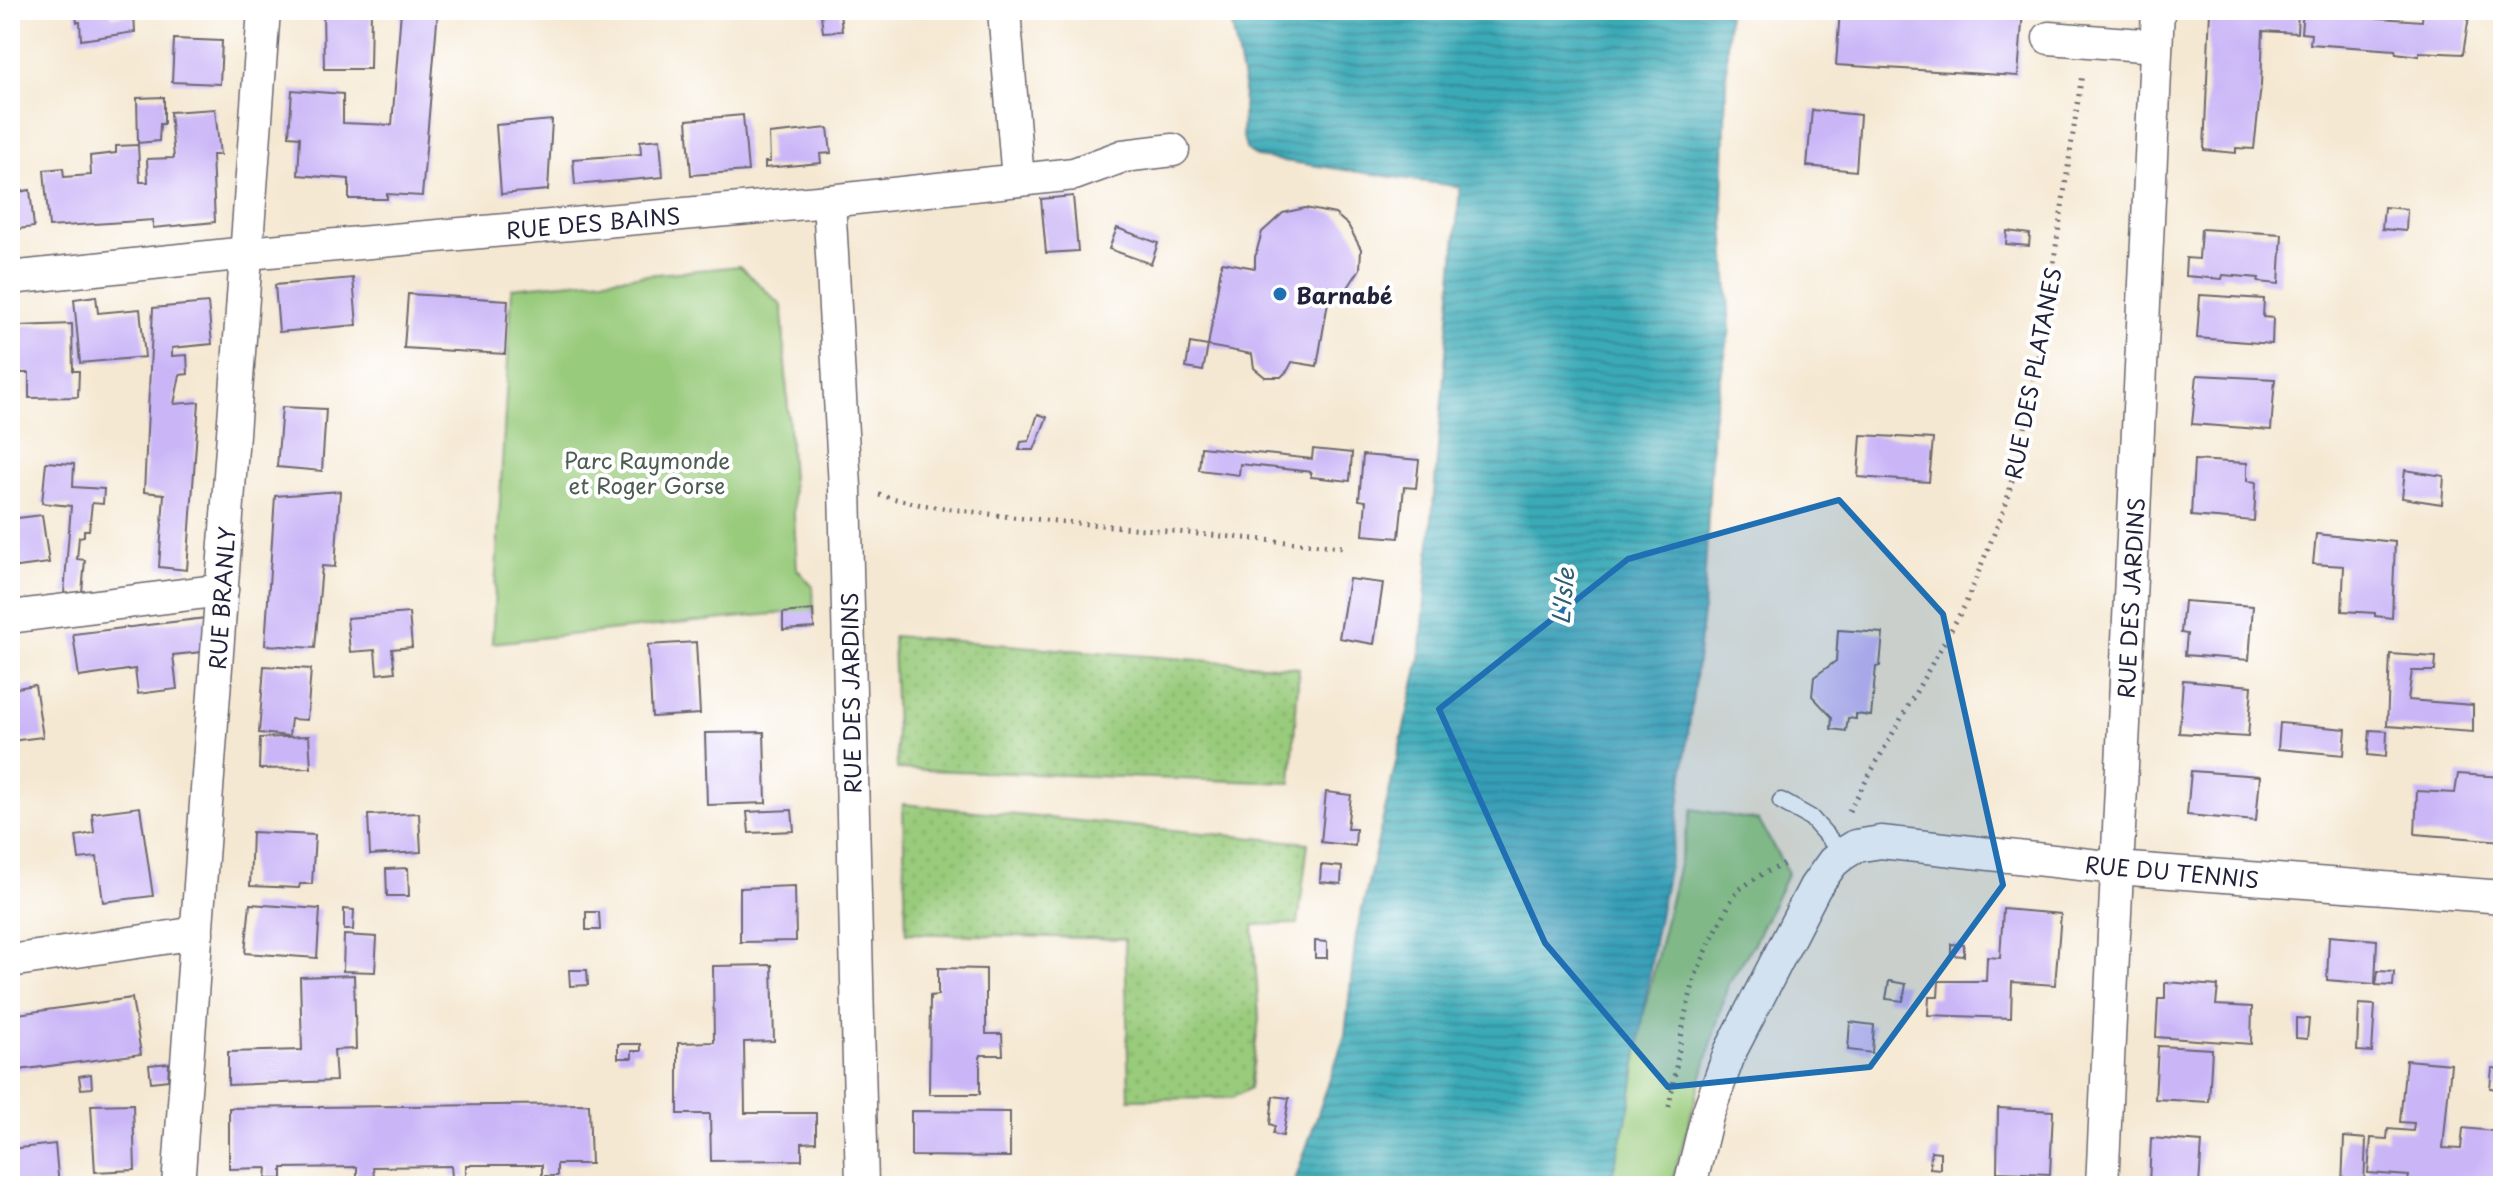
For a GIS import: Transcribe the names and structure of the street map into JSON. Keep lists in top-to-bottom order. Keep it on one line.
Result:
{"streets":{"street":["RUE DES BAINS","RUE BRANLY","RUE DES JARDINS","RUE DU TENNIS"],"path":["RUE DES PLATANES"]},"crossings":[["RUE DES BAINS","RUE BRANLY"],["RUE DES BAINS","RUE DES JARDINS"],["RUE DES PLATANES","RUE DU TENNIS"],["RUE DES JARDINS","RUE DU TENNIS"]],"water":["L'Isle"],"parks":["Parc Raymonde et Roger Gorse"],"places":["Barnabé"]}
